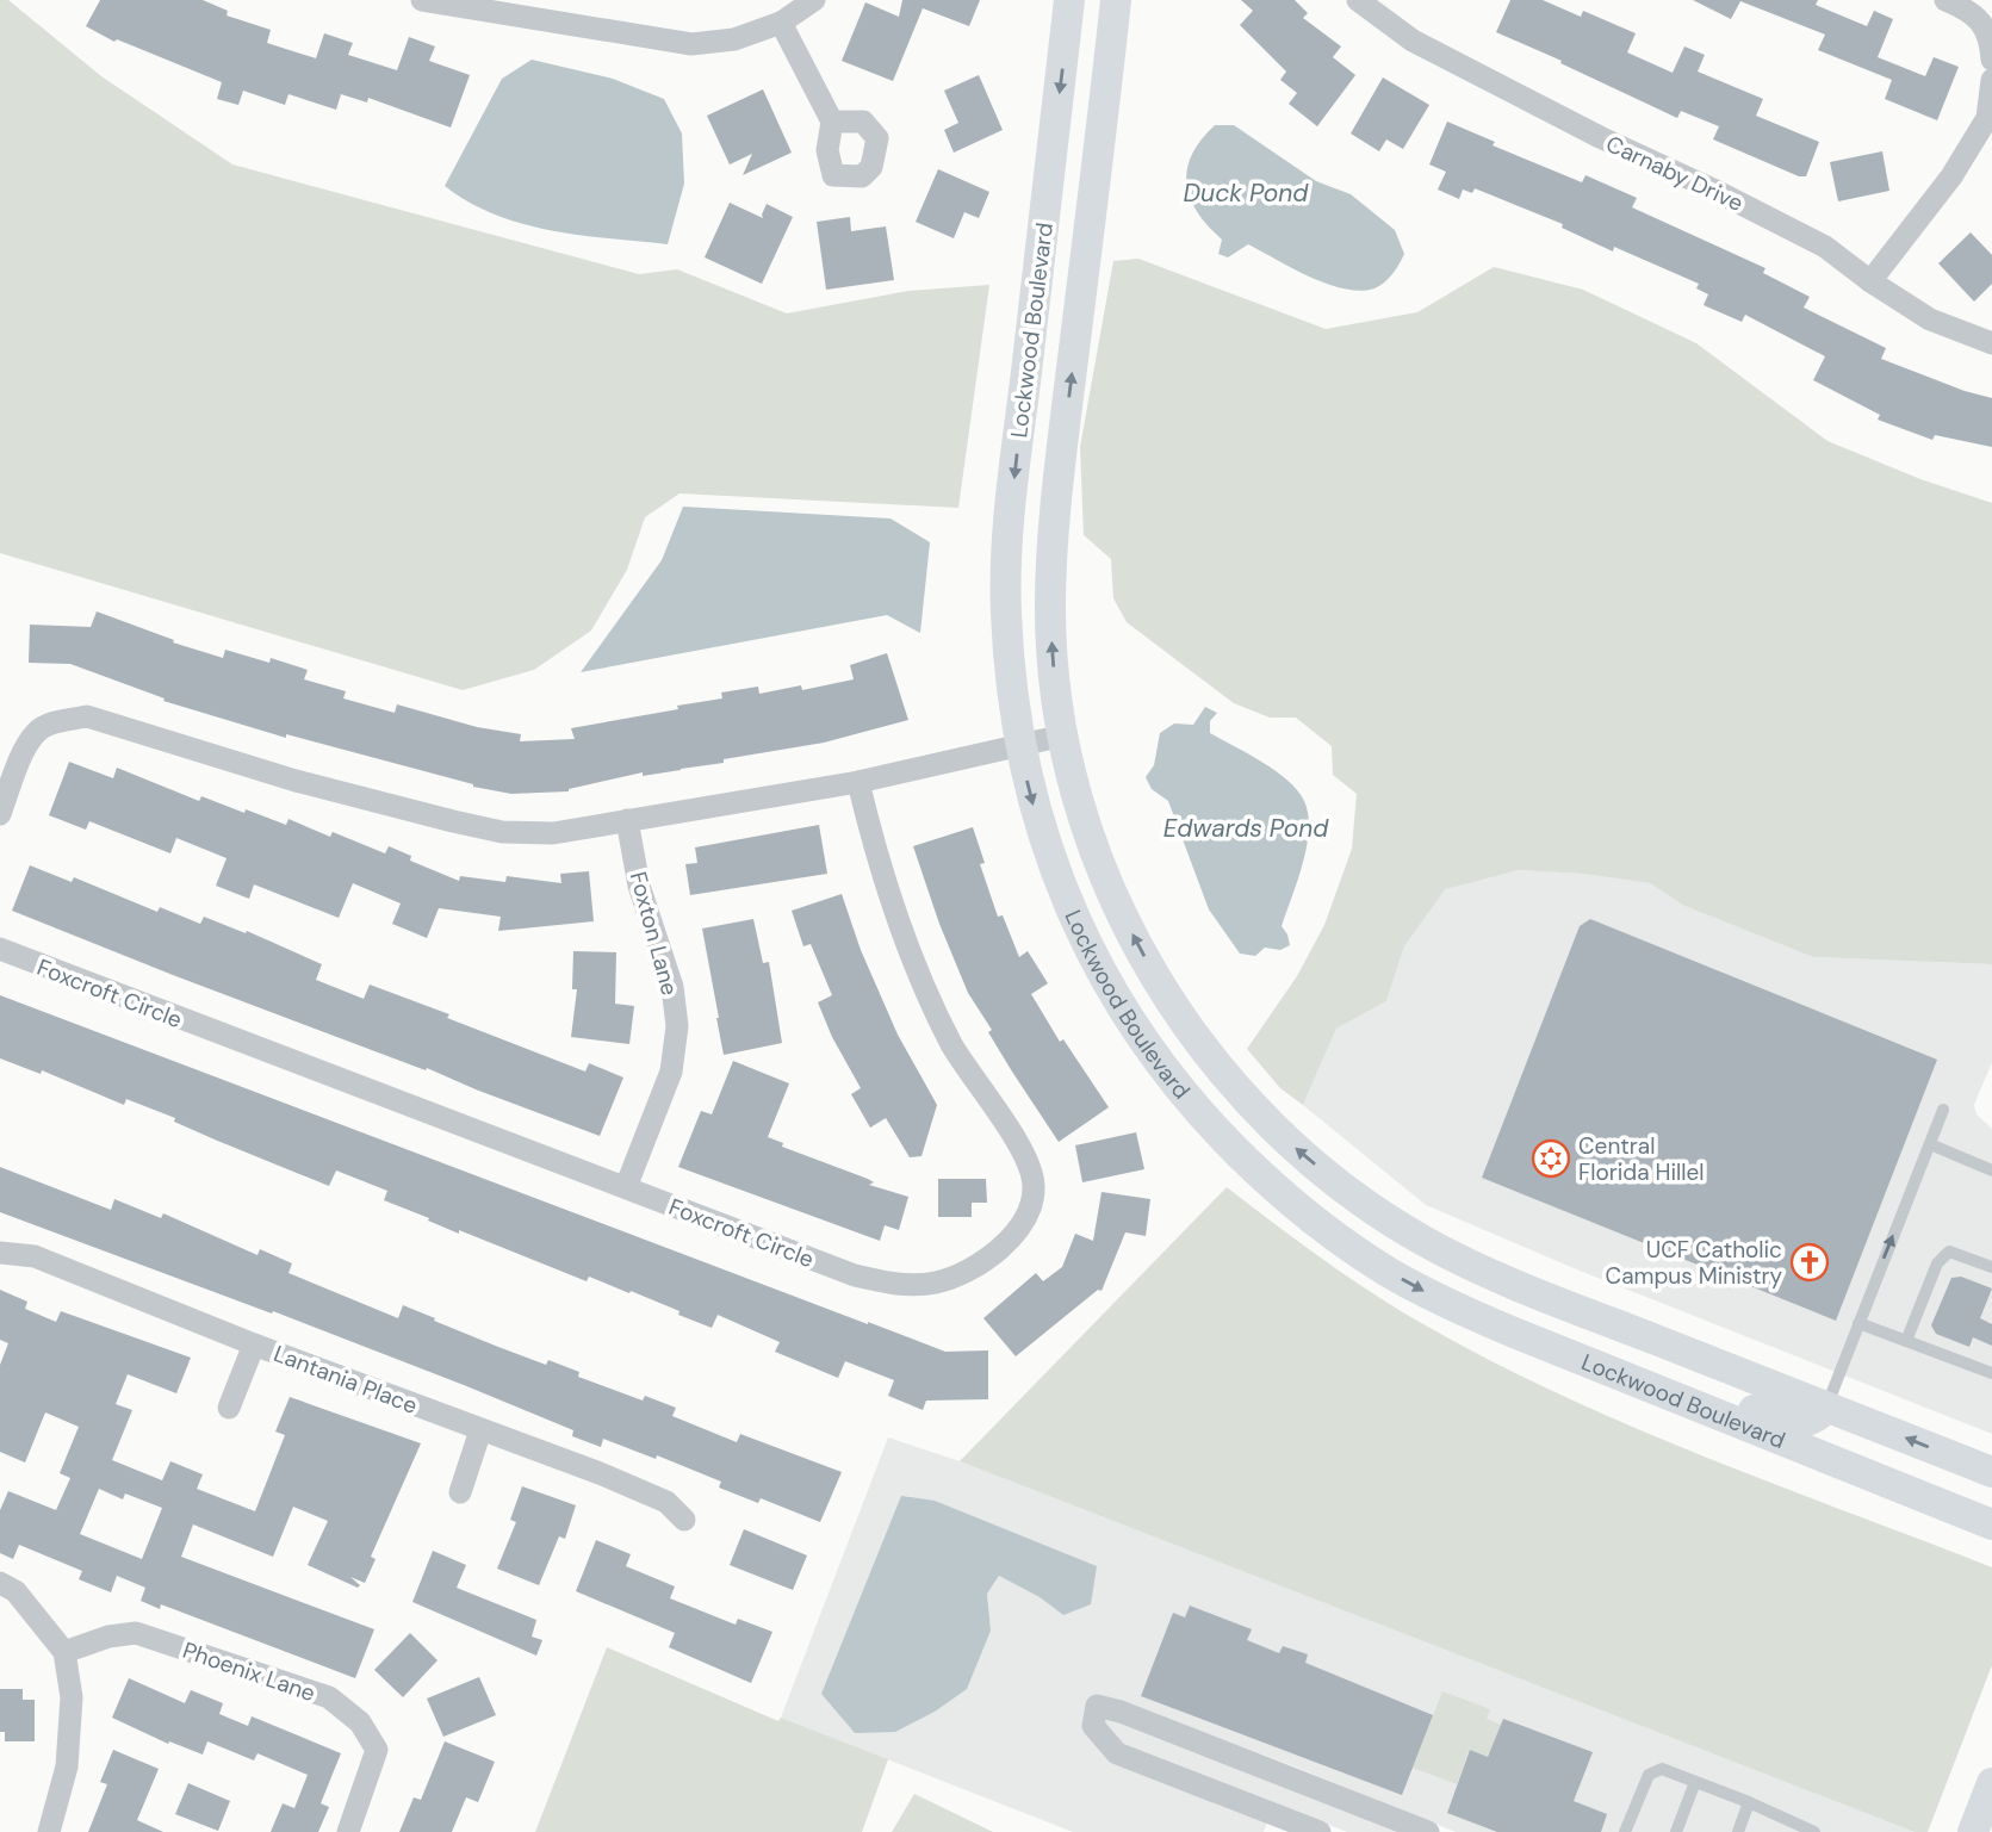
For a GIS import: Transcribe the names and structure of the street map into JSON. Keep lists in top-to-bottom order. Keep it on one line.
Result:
{"streets":{"main road":["Lockwood Boulevard"],"street":["Carnaby Drive","Foxton Lane","Foxcroft Circle","Lantania Place","Phoenix Lane"]},"crossings":[["Foxton Lane","Foxcroft Circle"]],"water":["Duck Pond","Edwards Pond"],"places":{"synagogue":["Central Florida Hillel"],"church":["UCF Catholic Campus Ministry"]}}
